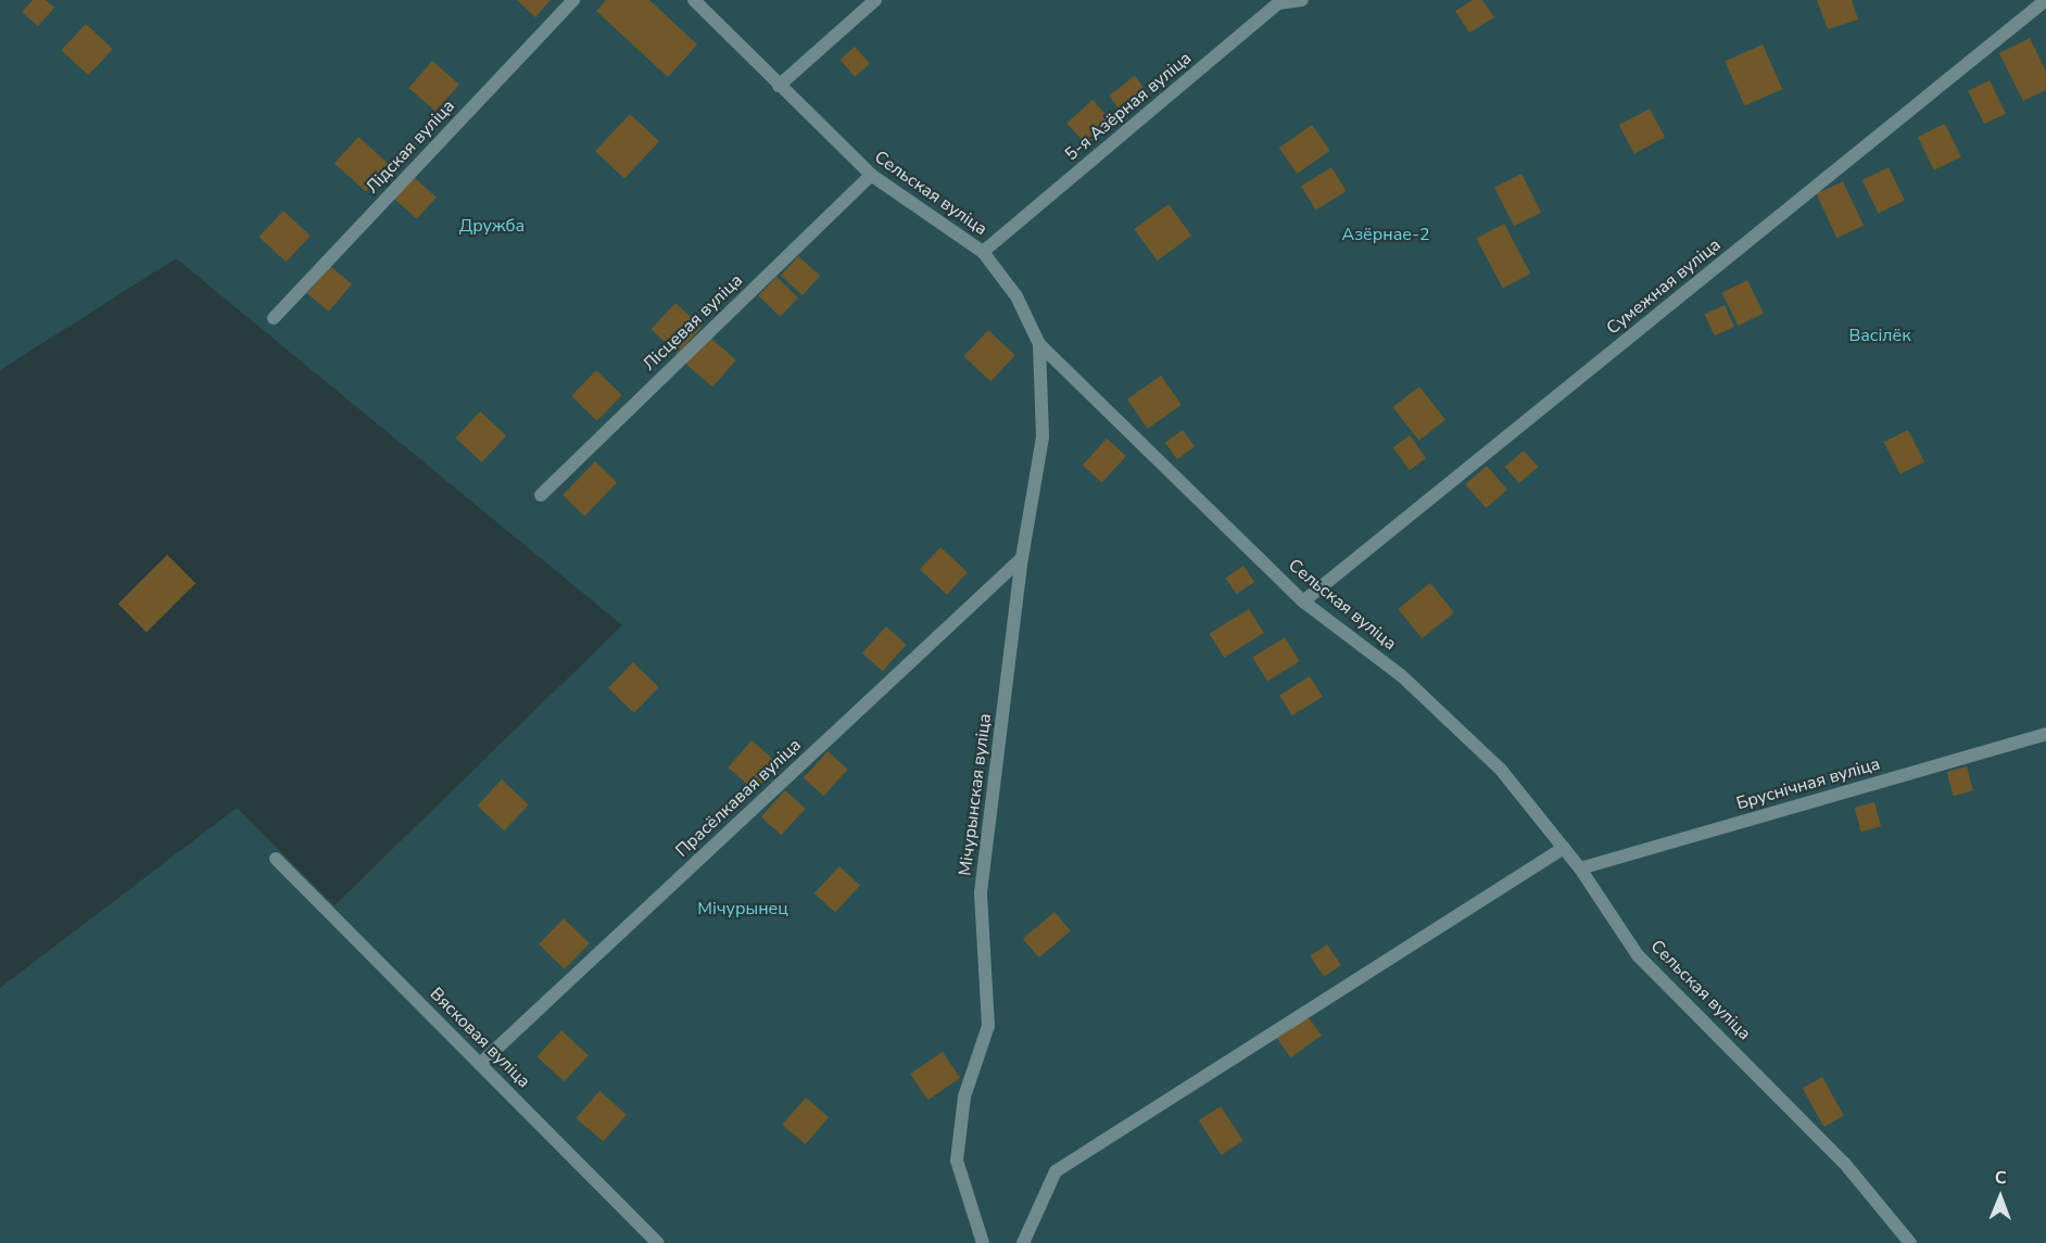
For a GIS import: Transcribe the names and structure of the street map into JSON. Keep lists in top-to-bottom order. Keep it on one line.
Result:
{"streets":{"street":["5-я Азёрная вуліца","Лідская вуліца","Сельская вуліца","Сумежная вуліца","Лісцевая вуліца","Бруснічная вуліца","Мічурынская вуліца","Прасёлкавая вуліца","Вясковая вуліца"]},"crossings":[["5-я Азёрная вуліца","Сельская вуліца"],["Сельская вуліца","Сумежная вуліца"],["Сельская вуліца","Лісцевая вуліца"],["Сельская вуліца","Бруснічная вуліца"],["Сельская вуліца","Мічурынская вуліца"],["Мічурынская вуліца","Прасёлкавая вуліца"],["Прасёлкавая вуліца","Вясковая вуліца"]],"parks":["Дружба","Азёрнае-2","Васілёк","Мічурынец"],"north":"top"}
